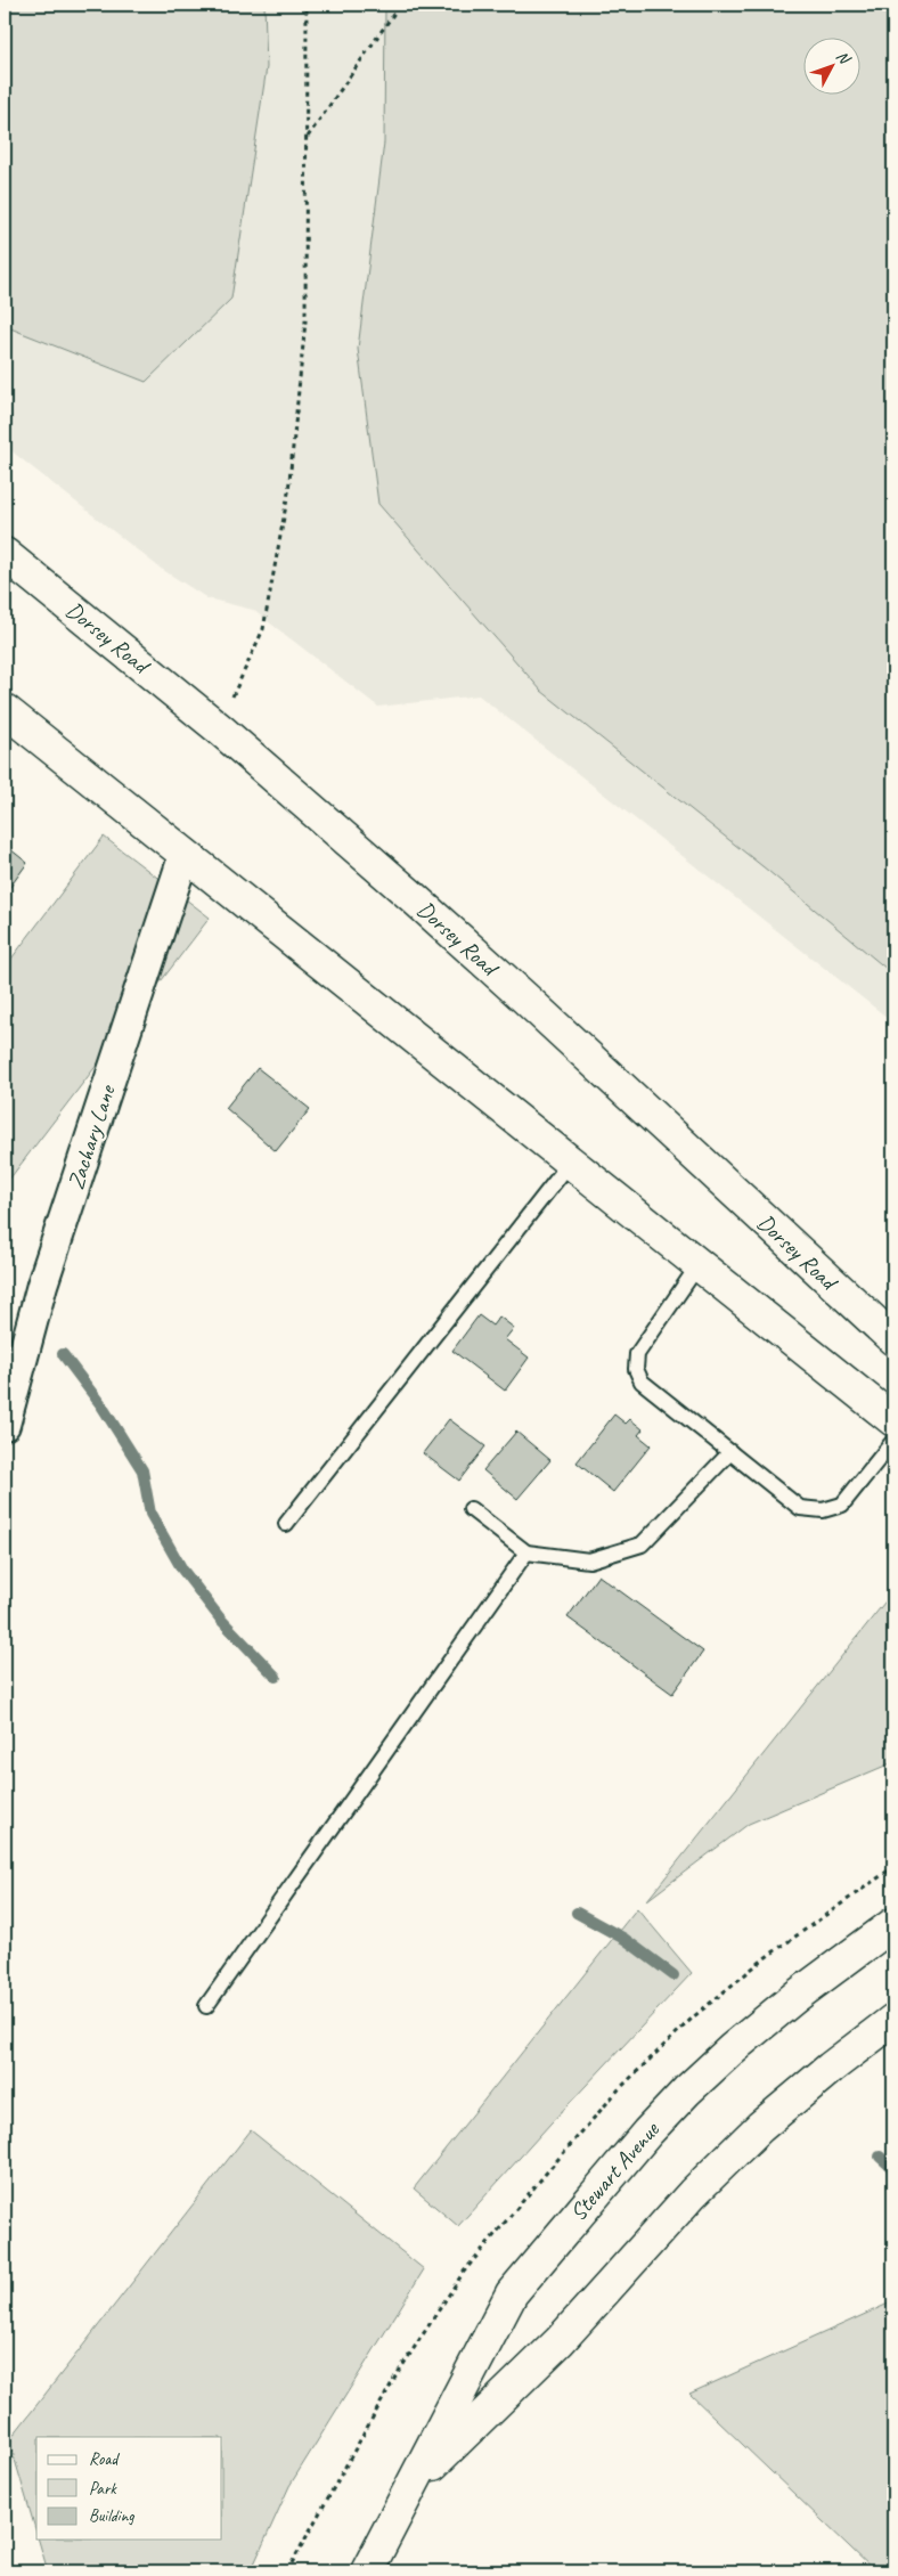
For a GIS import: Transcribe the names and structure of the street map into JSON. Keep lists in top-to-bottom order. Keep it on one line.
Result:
{"streets":{"main road":["Dorsey Road","Stewart Avenue"],"street":["Zachary Lane"]},"legend":["Road","Park","Building"],"north":"top right"}
